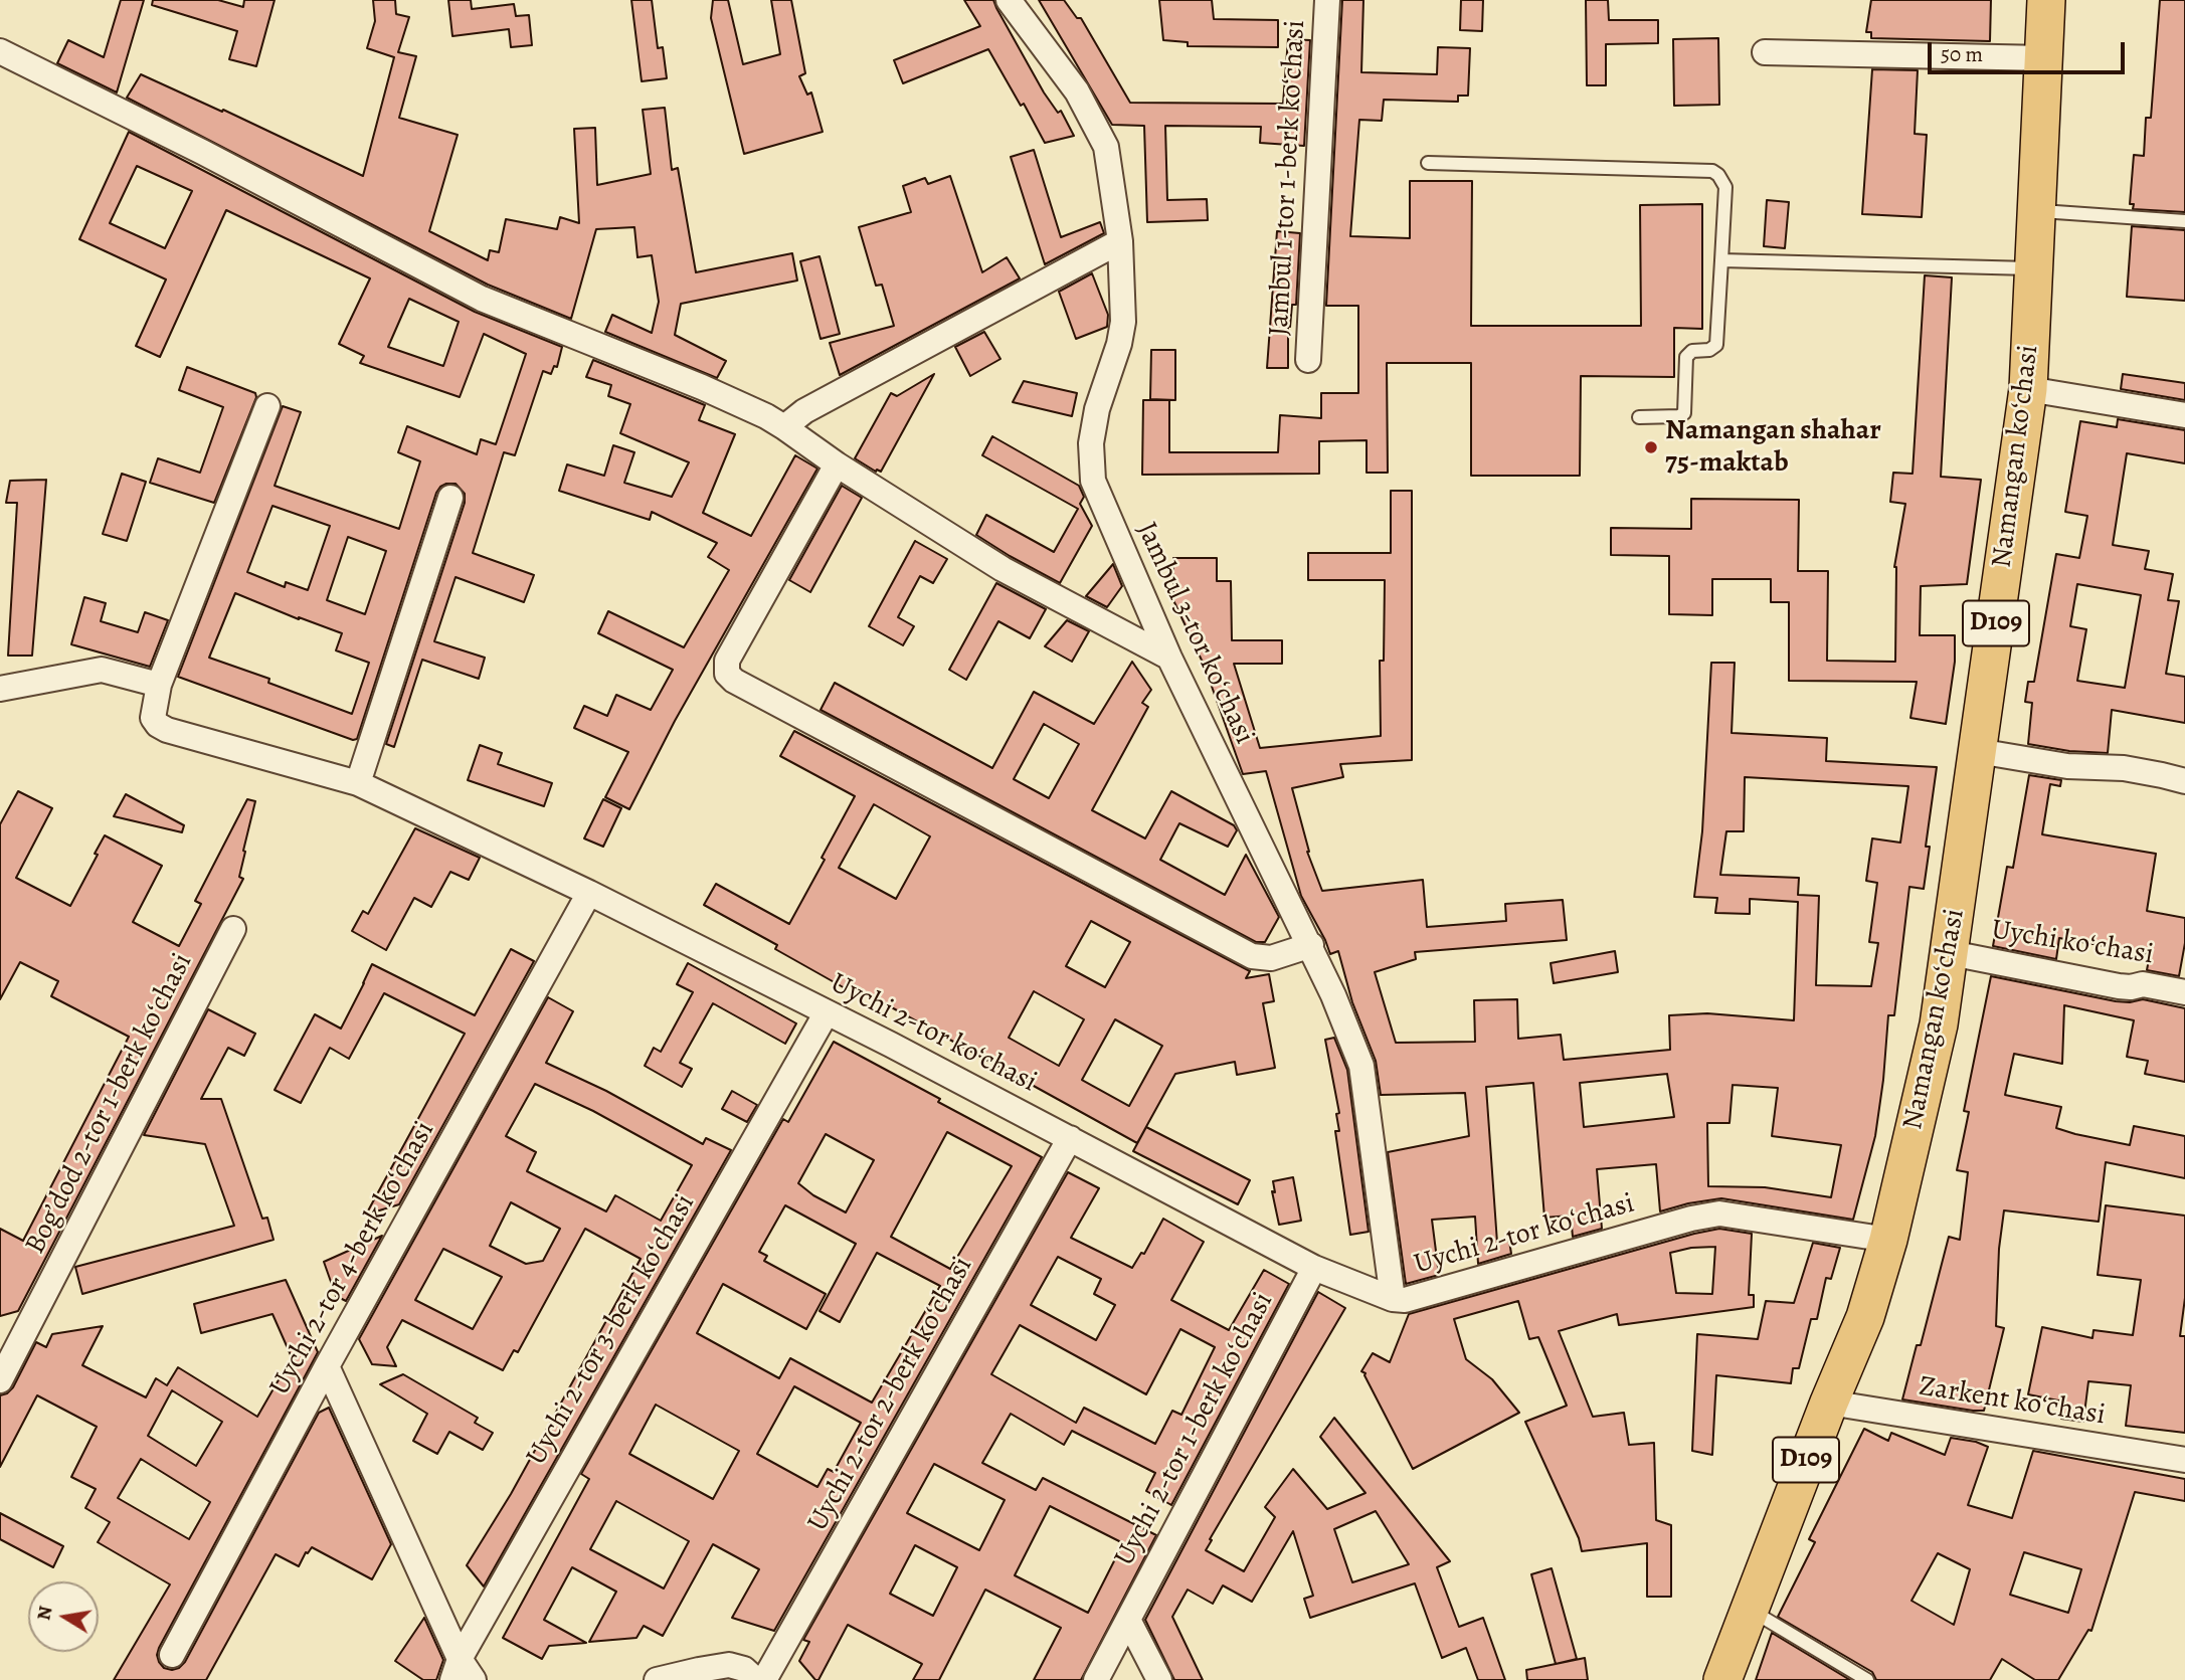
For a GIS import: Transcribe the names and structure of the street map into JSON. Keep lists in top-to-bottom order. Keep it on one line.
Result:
{"streets":{"main road":["Namangan koʻchasi","D109"],"street":["Jambul 1-tor 1-berk koʻchasi","Jambul 3-tor koʻchasi","Uychi koʻchasi","Uychi 2-tor koʻchasi","Bogʼdod 2-tor 1-berk koʻchasi","Uychi 2-tor 4-berk koʻchasi","Uychi 2-tor 3-berk koʻchasi","Uychi 2-tor 2-berk koʻchasi","Zarkent koʻchasi","Uychi 2-tor 1-berk koʻchasi"]},"crossings":[["Namangan koʻchasi","D109"],["Namangan koʻchasi","Uychi koʻchasi"],["Namangan koʻchasi","Uychi 2-tor koʻchasi"],["D109","Uychi 2-tor koʻchasi"],["D109","Zarkent koʻchasi"],["Jambul 3-tor koʻchasi","Uychi 2-tor koʻchasi"],["Uychi 2-tor koʻchasi","Uychi 2-tor 4-berk koʻchasi"],["Uychi 2-tor koʻchasi","Uychi 2-tor 3-berk koʻchasi"],["Uychi 2-tor koʻchasi","Uychi 2-tor 2-berk koʻchasi"],["Uychi 2-tor koʻchasi","Uychi 2-tor 1-berk koʻchasi"]],"places":["Namangan shahar 75-maktab"],"scale_bar":"50 m","north":"left"}
